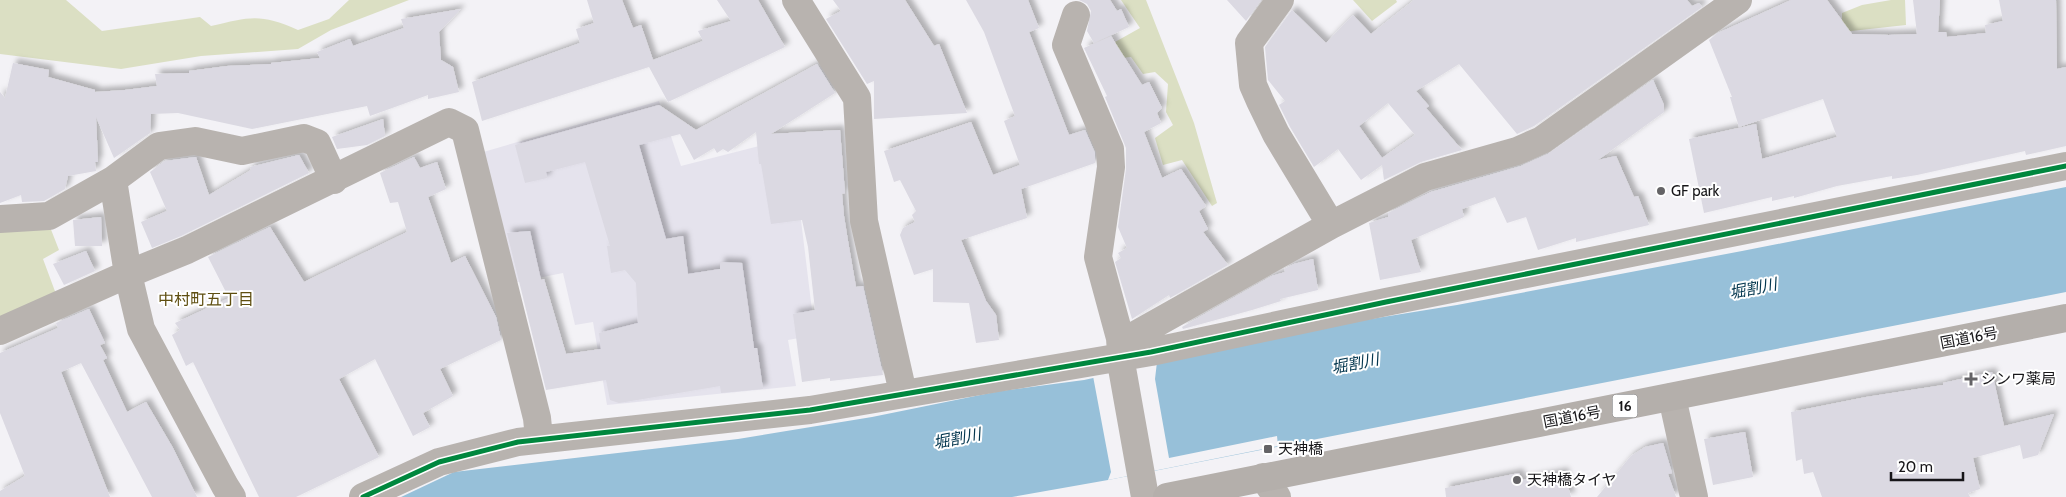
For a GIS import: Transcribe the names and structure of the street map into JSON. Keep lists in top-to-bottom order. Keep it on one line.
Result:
{"streets":{"highway":["国道16号","16"]},"districts":["中村町五丁目"],"water":["堀割川"],"places":{"other":["GF park","天神橋タイヤ"],"health":["シンワ薬局"],"transit":["天神橋"]},"scale_bar":"20 m"}
